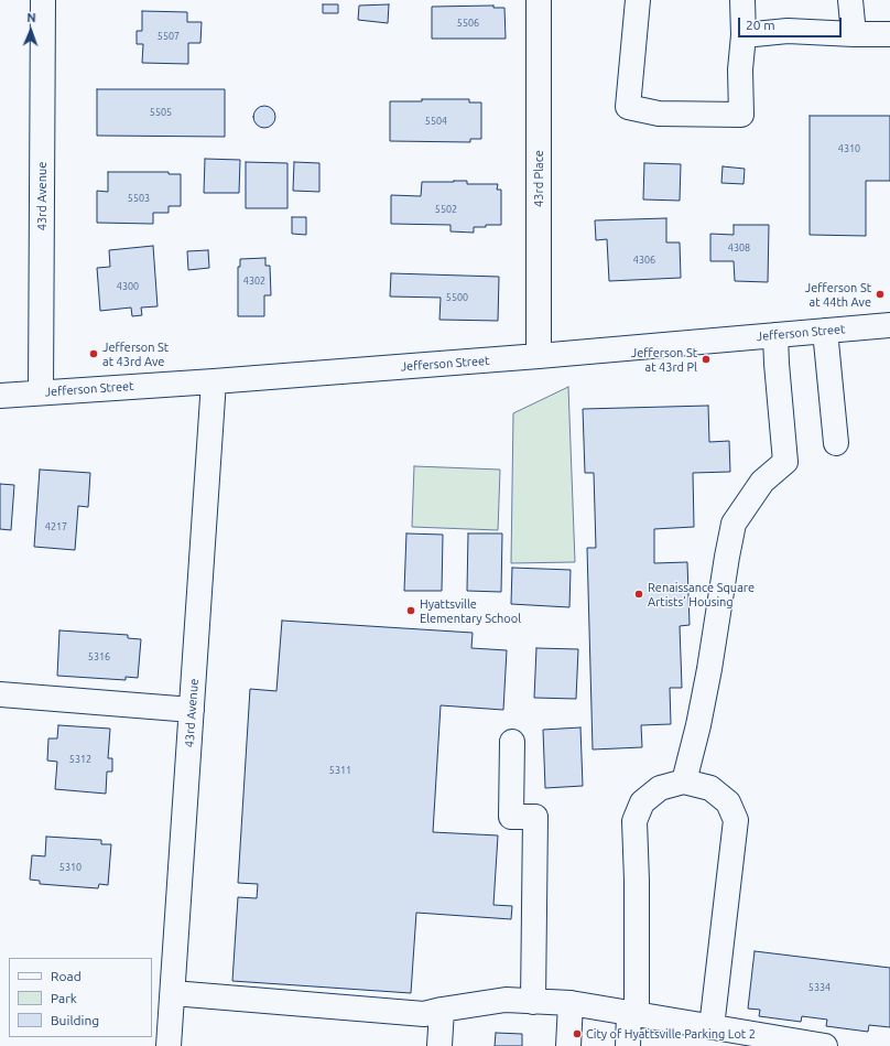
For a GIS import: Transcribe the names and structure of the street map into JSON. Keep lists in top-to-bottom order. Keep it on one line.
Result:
{"streets":{"street":["43rd Place","43rd Avenue","Jefferson Street"]},"crossings":[["43rd Place","Jefferson Street"],["43rd Avenue","Jefferson Street"]],"places":["Jefferson St at 44th Ave","Jefferson St at 43rd Ave","Jefferson St at 43rd Pl","Renaissance Square Artists’ Housing","Hyattsville Elementary School","City of Hyattsville Parking Lot 2"],"house_numbers":["5506","5507","5505","5504","4310","5503","5502","4308","4306","4302","4300","5500","4217","5316","5312","5311","5310","5334"],"legend":["Road","Park","Building"],"scale_bar":"20 m","north":"top"}
